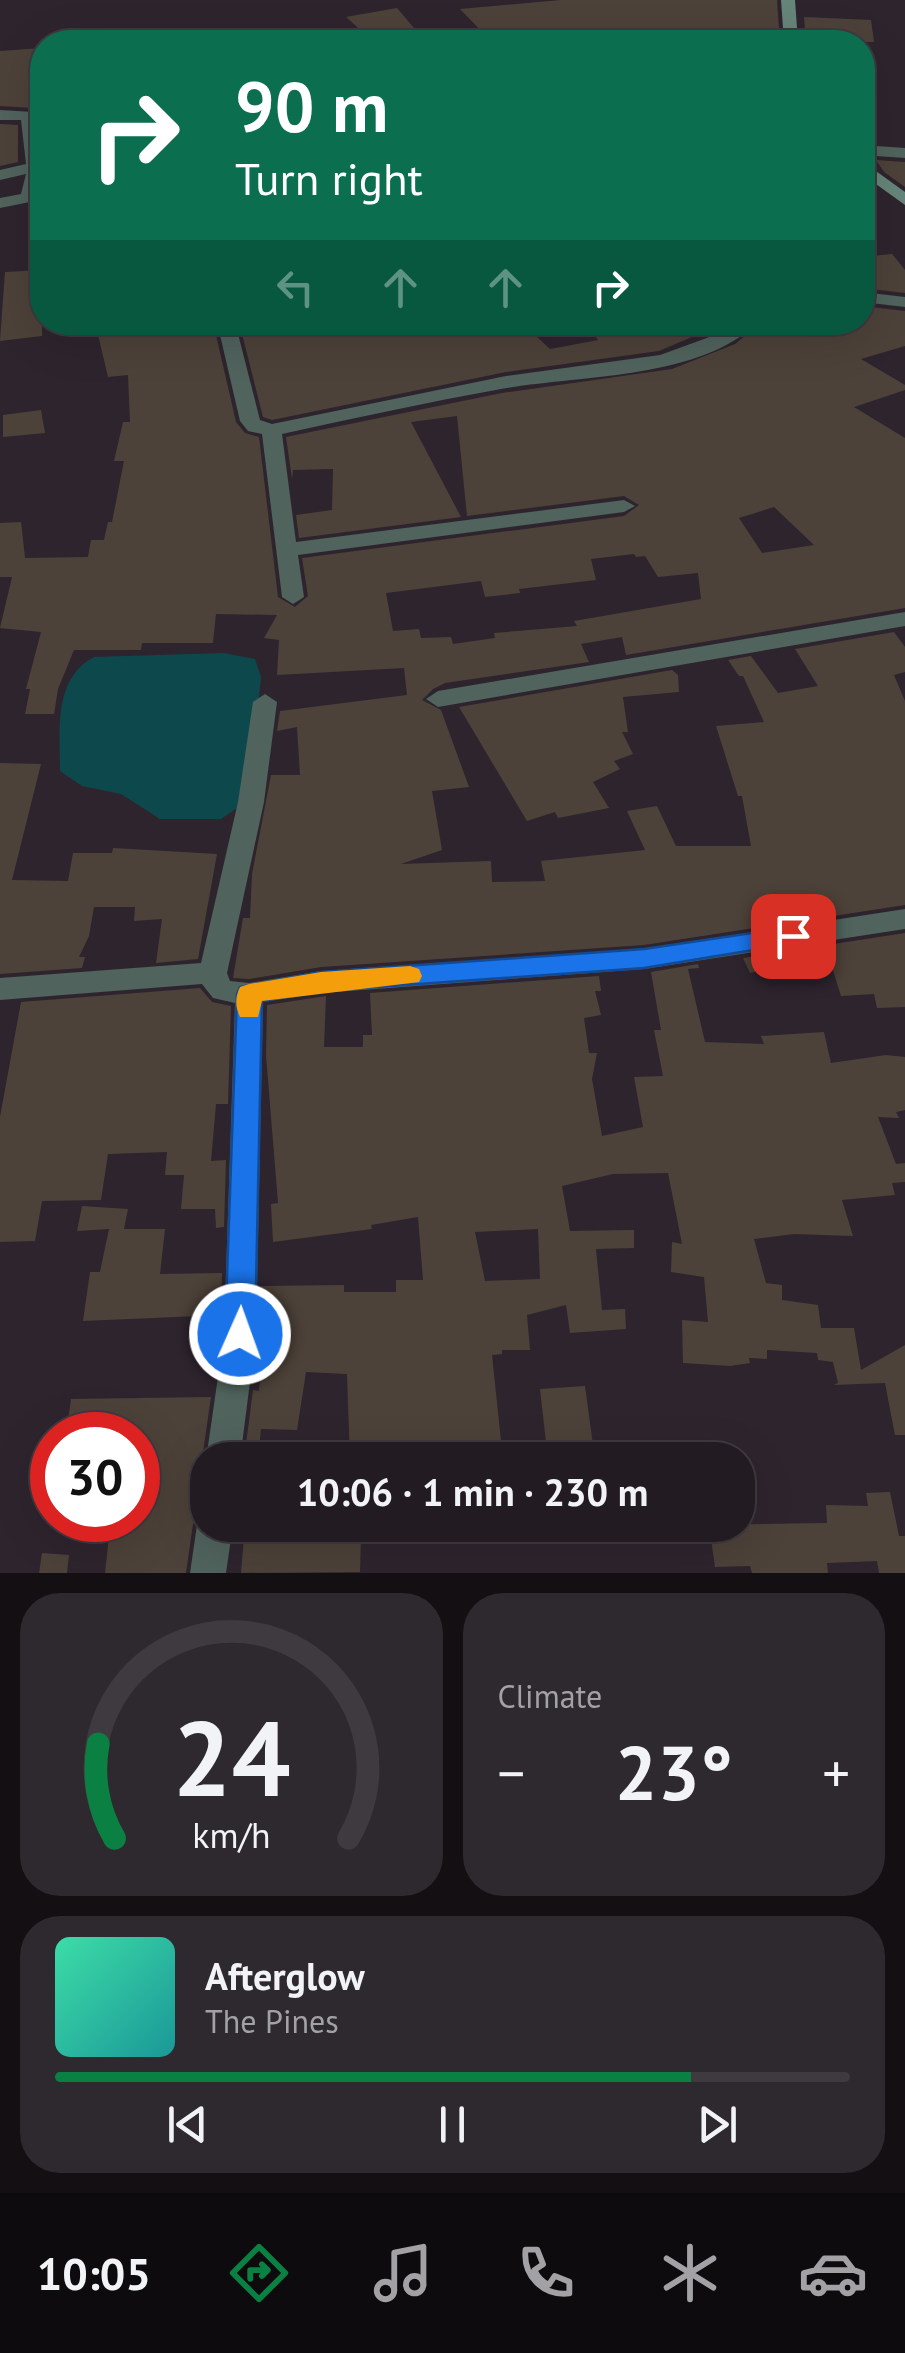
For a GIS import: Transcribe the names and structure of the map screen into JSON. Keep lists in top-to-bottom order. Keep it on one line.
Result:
{"page":{"turn":["90 m","Turn right"],"limit":"30","trip":"10:06 · 1 min · 230 m","tile":"Climate","heat":["−","23°","+"],"song":["Afterglow","The Pines"],"tabs":"10:05","gauge":["24","km/h"]}}
